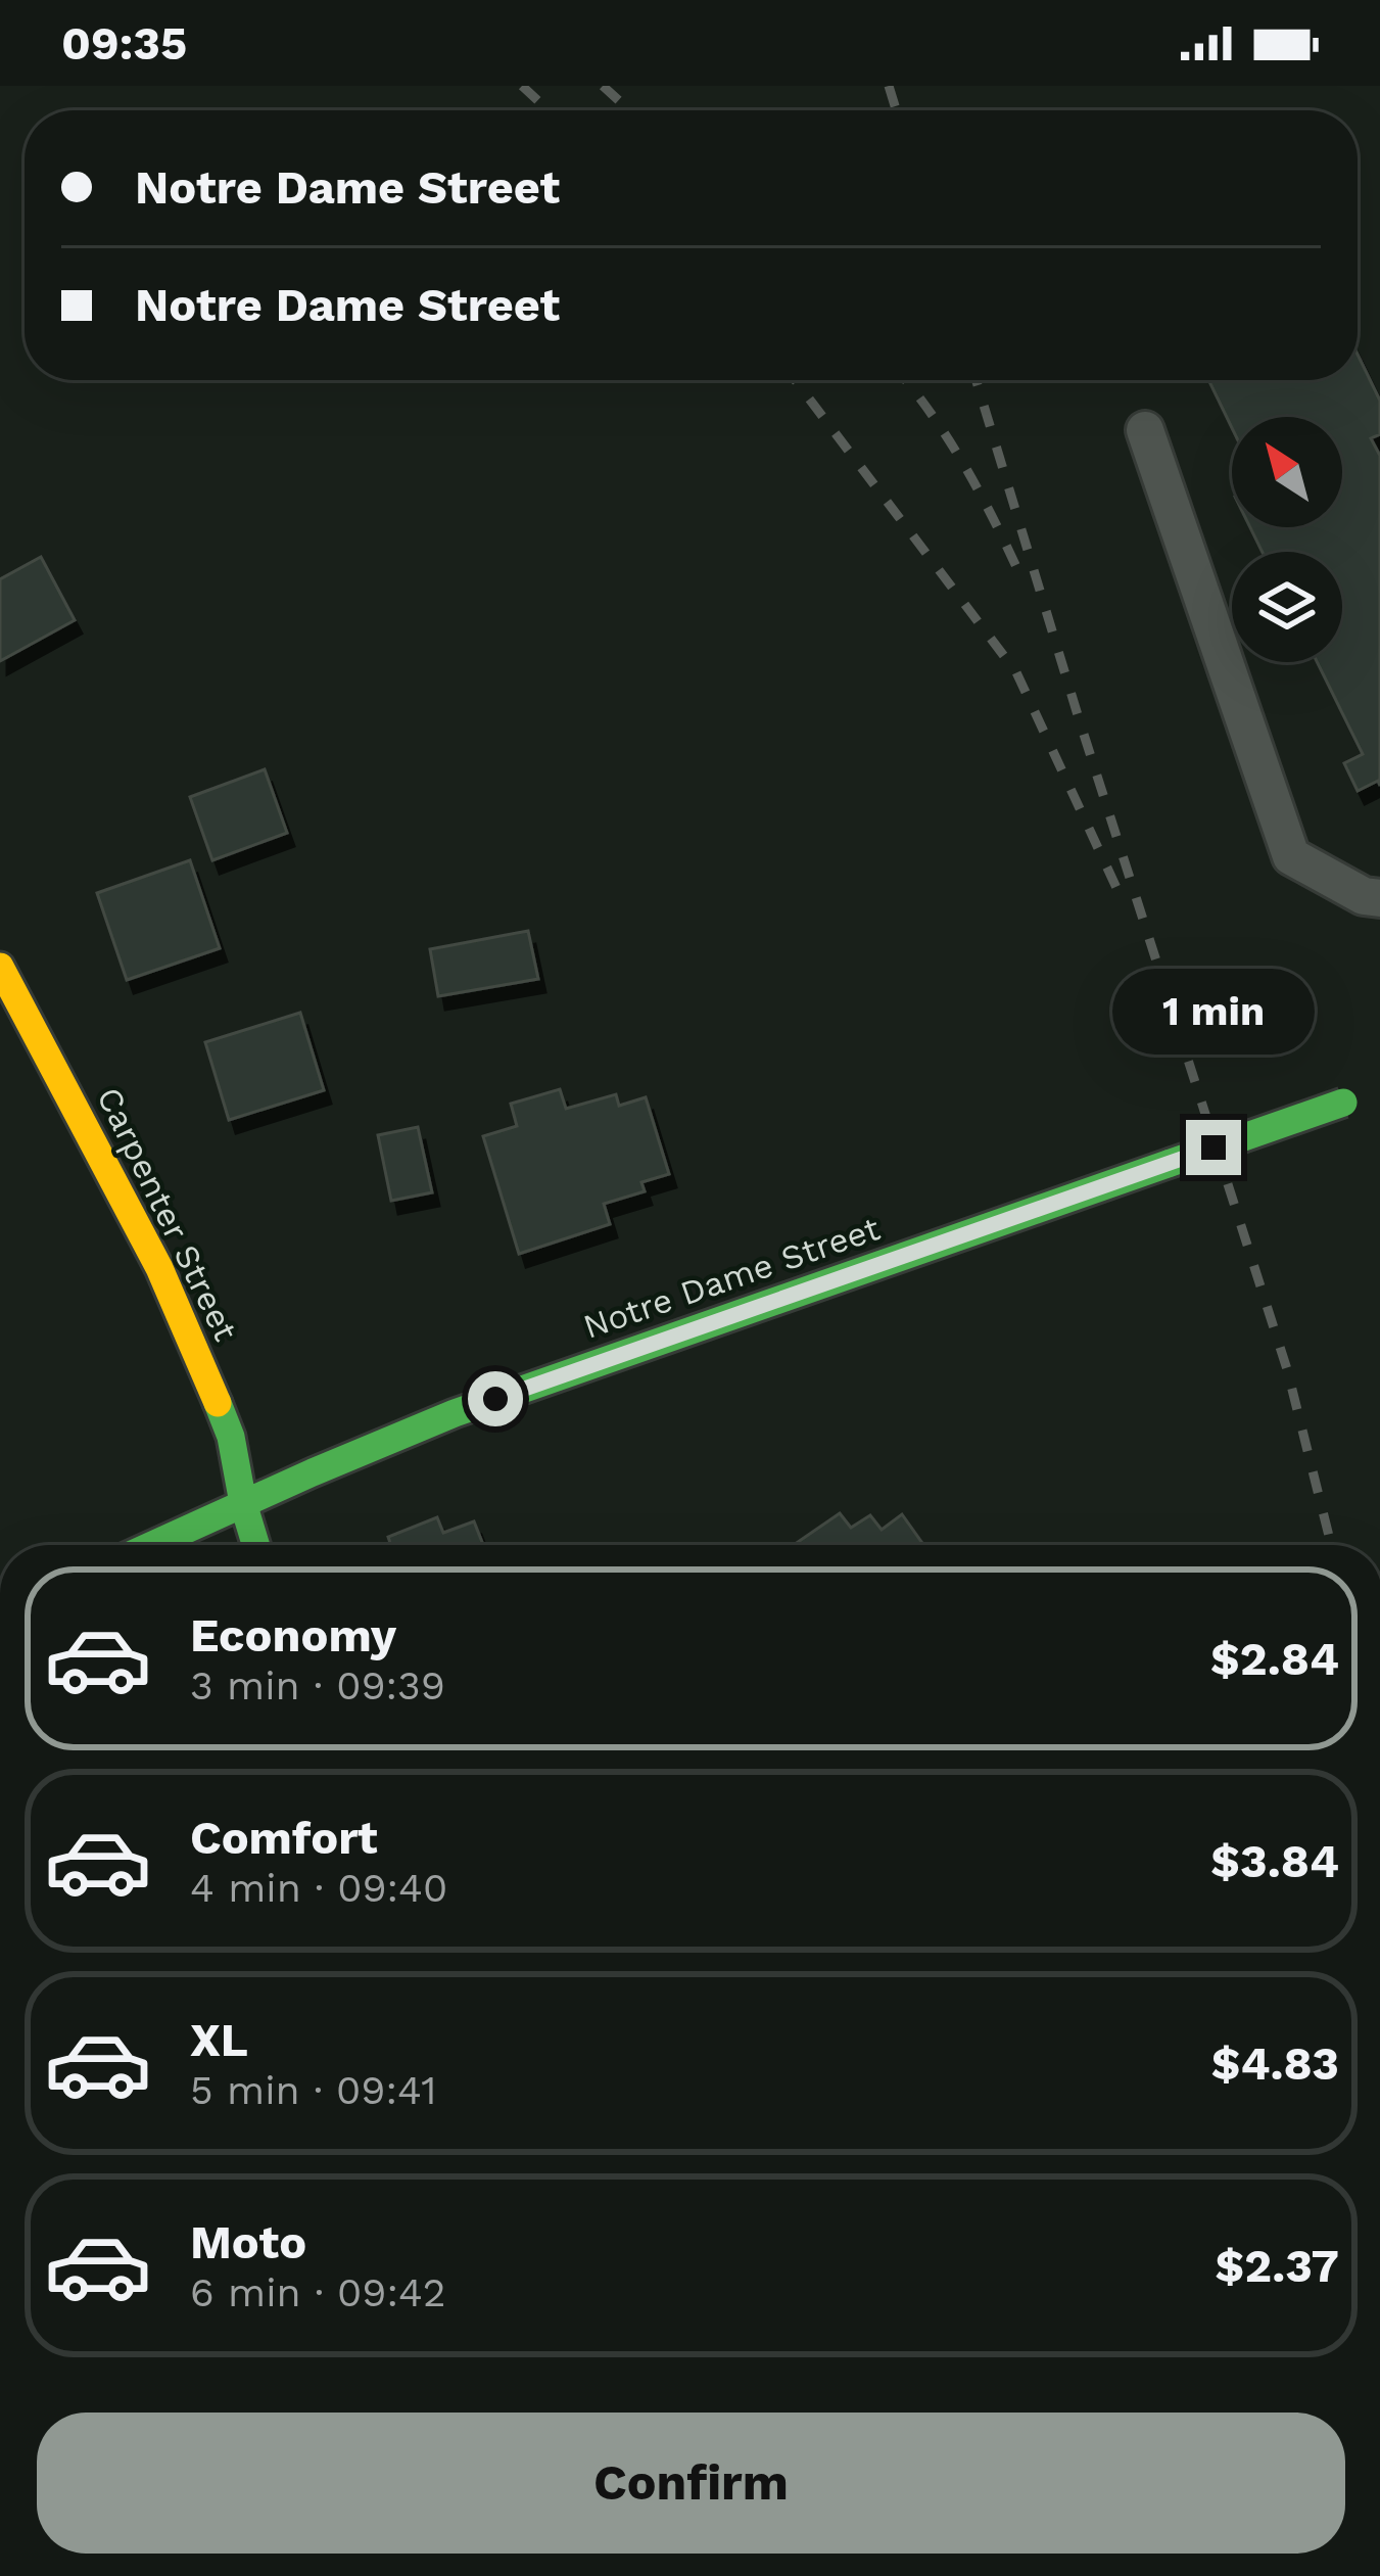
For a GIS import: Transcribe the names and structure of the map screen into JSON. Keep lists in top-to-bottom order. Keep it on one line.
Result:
{"streets":{"main road":["Carpenter Street","Notre Dame Street"]},"crossings":[["Carpenter Street","Notre Dame Street"]],"north":"top left","page":{"status":"09:35","banner":["Notre Dame Street","Notre Dame Street"],"bubble":"1 min","list":[{"name":"Economy","note":"3 min · 09:39","value":"$2.84"},{"name":"Comfort","note":"4 min · 09:40","value":"$3.84"},{"name":"XL","note":"5 min · 09:41","value":"$4.83"},{"name":"Moto","note":"6 min · 09:42","value":"$2.37"}],"buttons":"Confirm"}}
